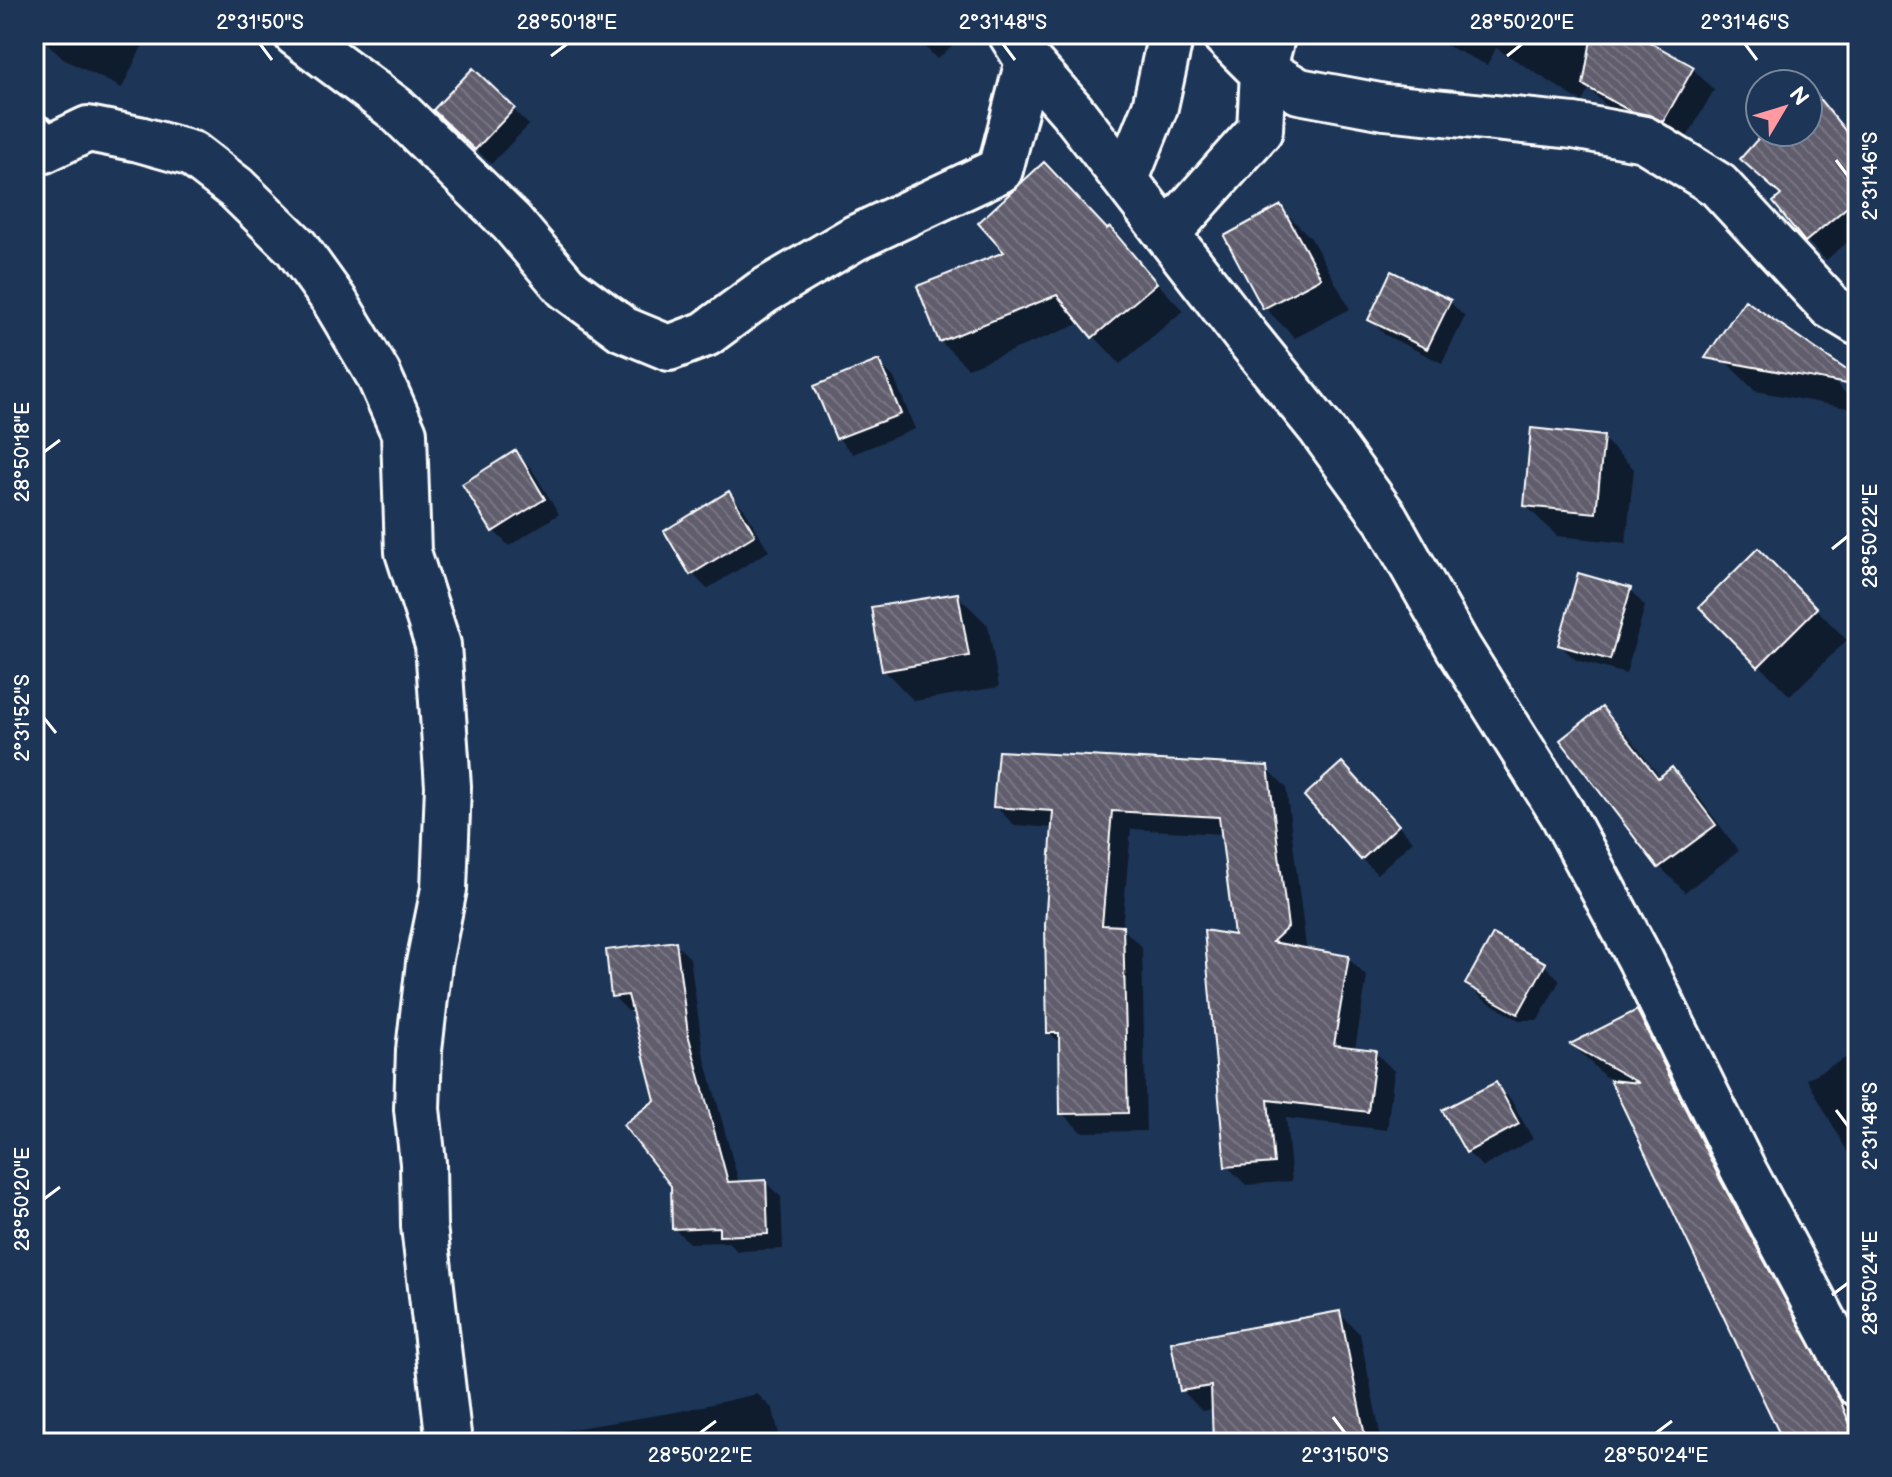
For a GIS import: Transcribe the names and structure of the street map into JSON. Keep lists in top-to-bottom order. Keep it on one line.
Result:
{"north":"top right","coordinates":["2°31'50\"S","28°50'18\"E","2°31'48\"S","28°50'20\"E","2°31'46\"S","28°50'22\"E","2°31'52\"S","28°50'24\"E"]}
